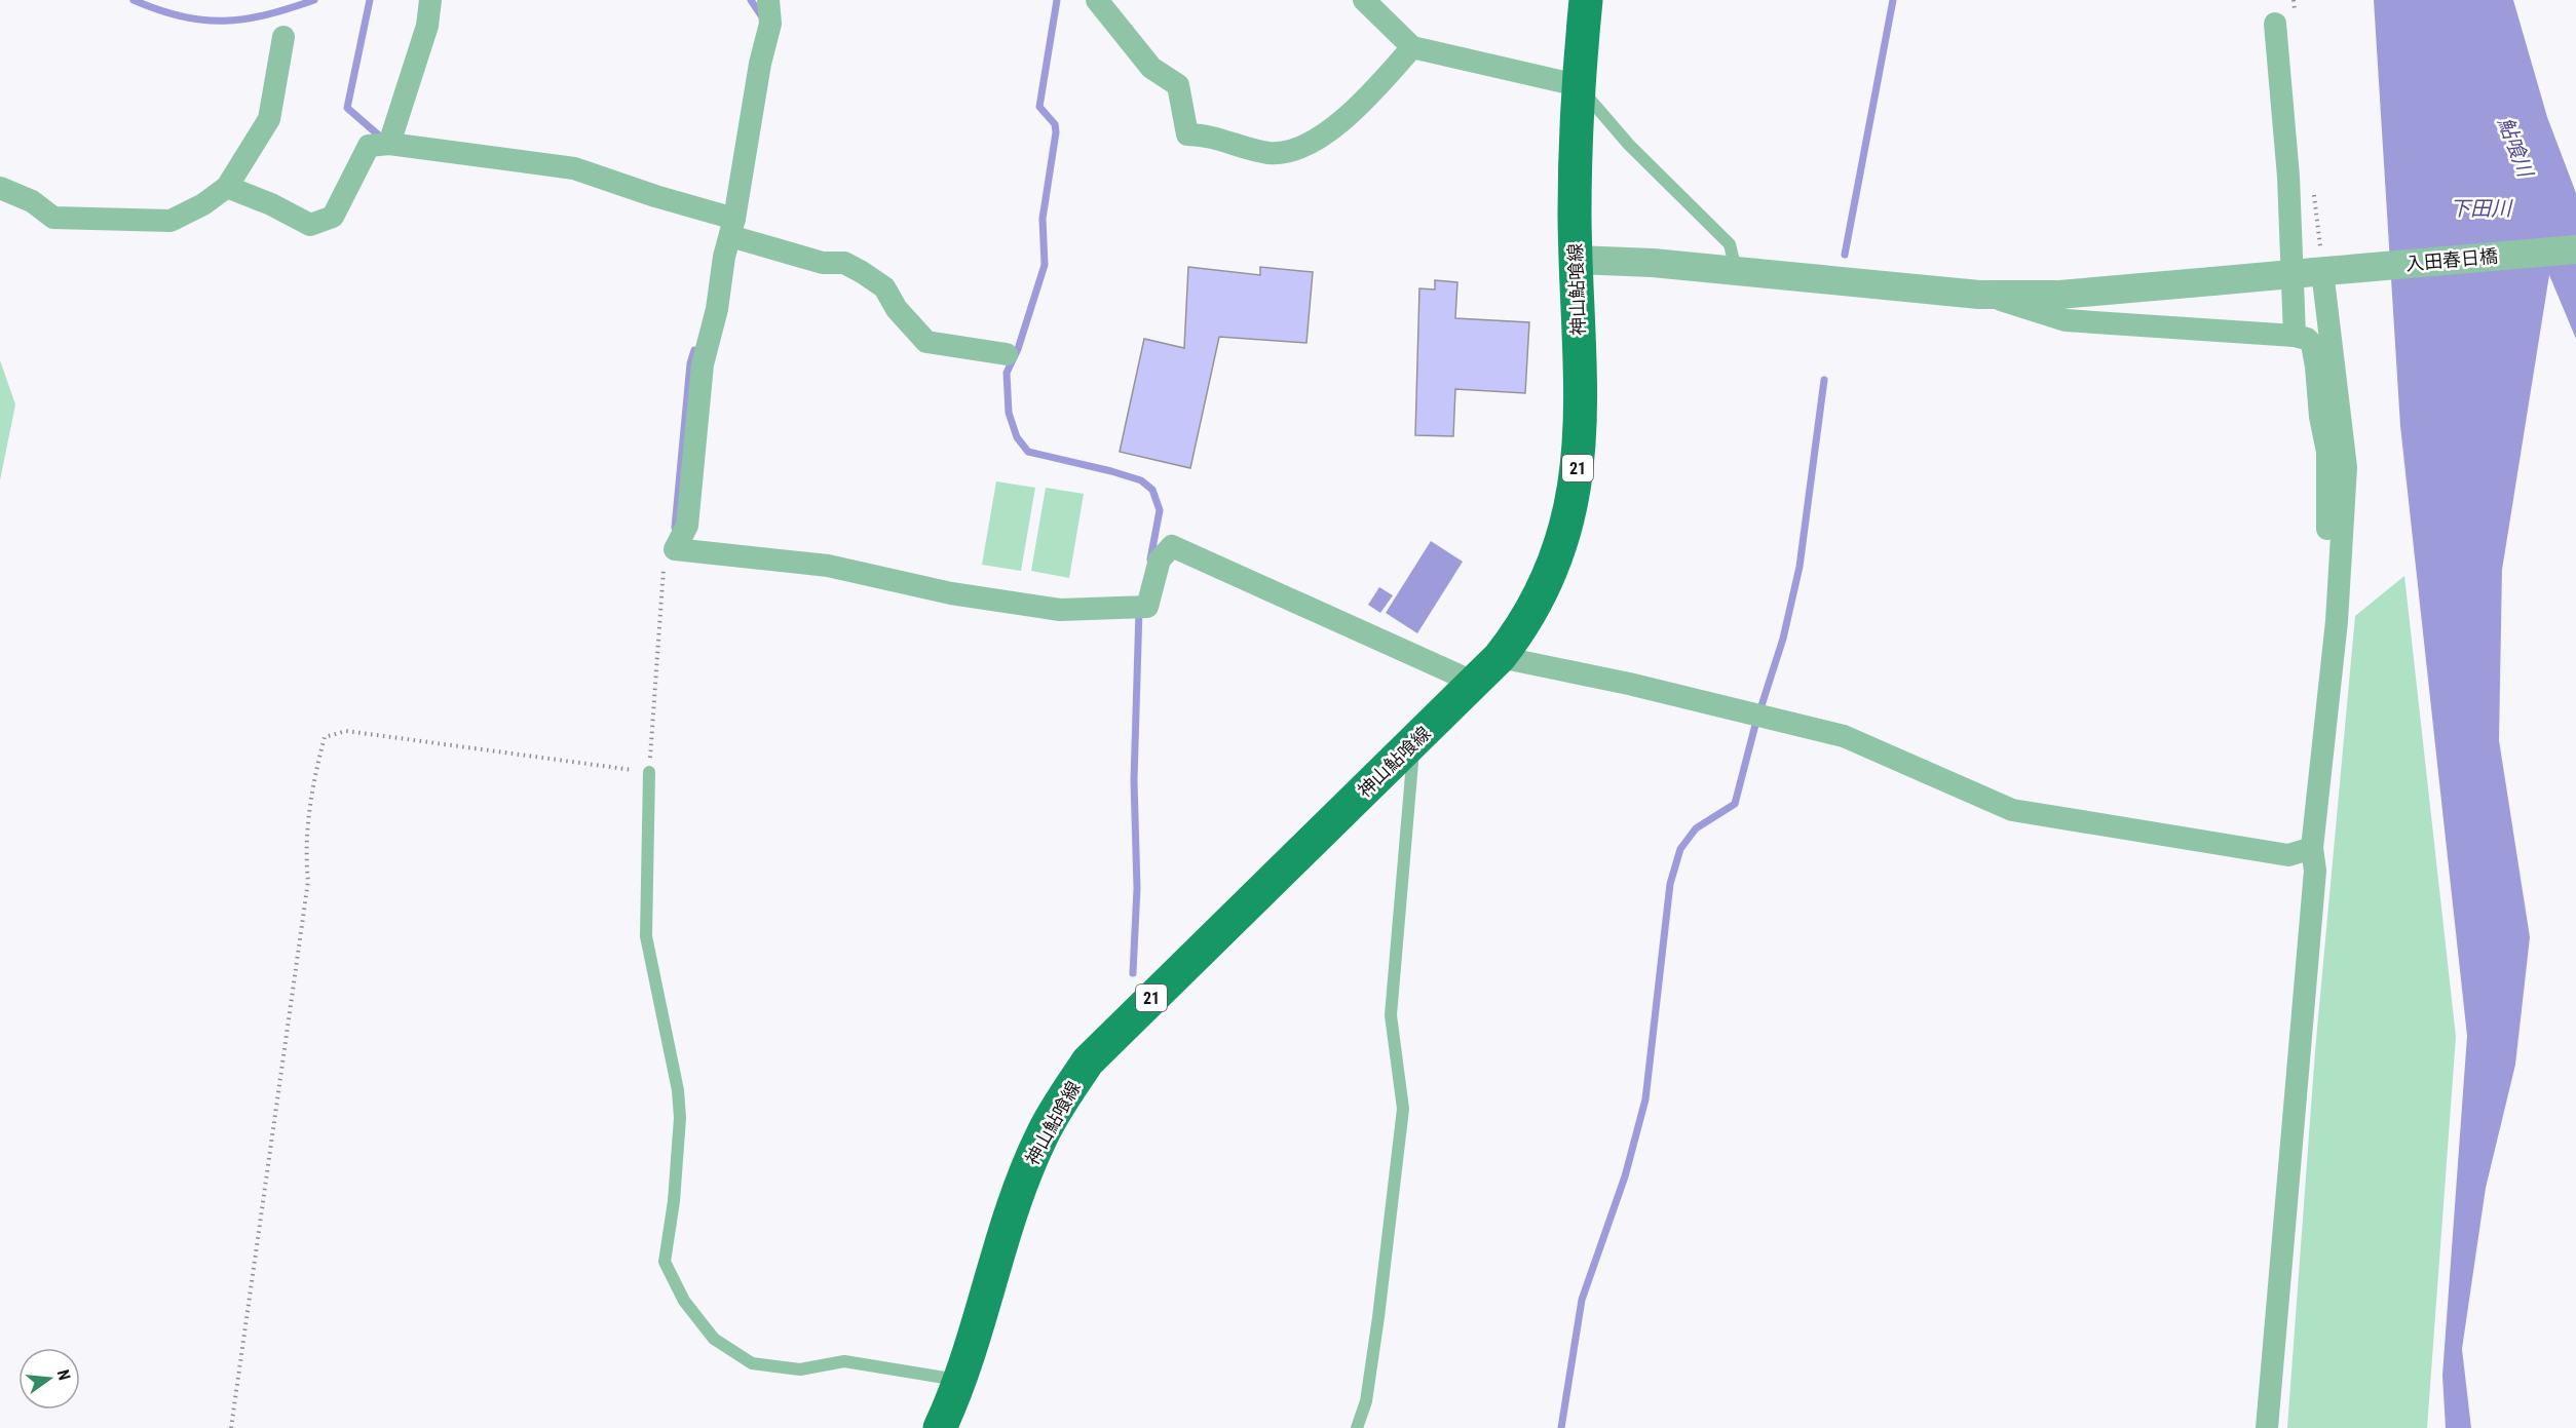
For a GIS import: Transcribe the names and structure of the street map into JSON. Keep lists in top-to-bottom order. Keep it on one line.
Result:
{"streets":{"main road":["神山鮎喰線","21"],"street":["入田春日橋"]},"crossings":[["入田春日橋","神山鮎喰線"]],"water":["鮎喰川","下田川"],"north":"right"}
